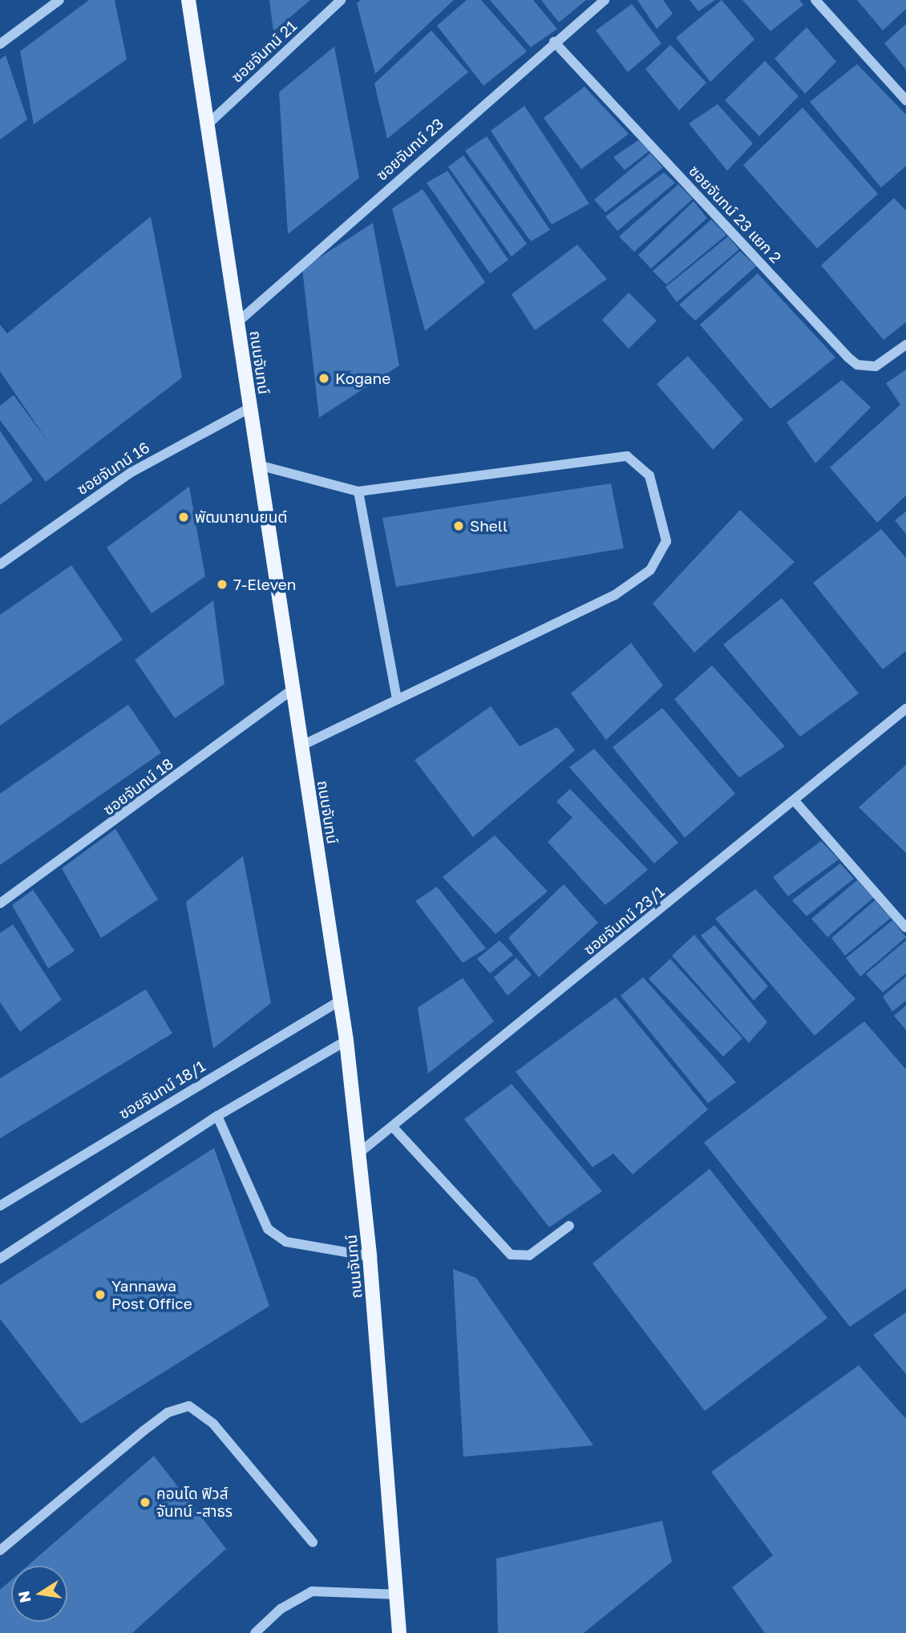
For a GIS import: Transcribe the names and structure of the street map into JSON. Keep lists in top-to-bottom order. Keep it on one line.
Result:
{"streets":{"main road":["ถนนจันทน์"],"street":["ซอยจันทน์ 21","ซอยจันทน์ 23","ซอยจันทน์ 23 แยก 2","ซอยจันทน์ 16","ซอยจันทน์ 18","ซอยจันทน์ 23/1","ซอยจันทน์ 18/1"]},"crossings":[["ซอยจันทน์ 21","ถนนจันทน์"],["ซอยจันทน์ 23","ซอยจันทน์ 23 แยก 2"],["ซอยจันทน์ 23","ถนนจันทน์"],["ถนนจันทน์","ซอยจันทน์ 16"],["ถนนจันทน์","ซอยจันทน์ 18"],["ถนนจันทน์","ซอยจันทน์ 23/1"],["ถนนจันทน์","ซอยจันทน์ 18/1"]],"places":["Kogane","พัฒนายานยนต์","Shell","7-Eleven","Yannawa Post Office","คอนโด ฟิวส์ จันทน์ -สาธร"],"north":"left"}
